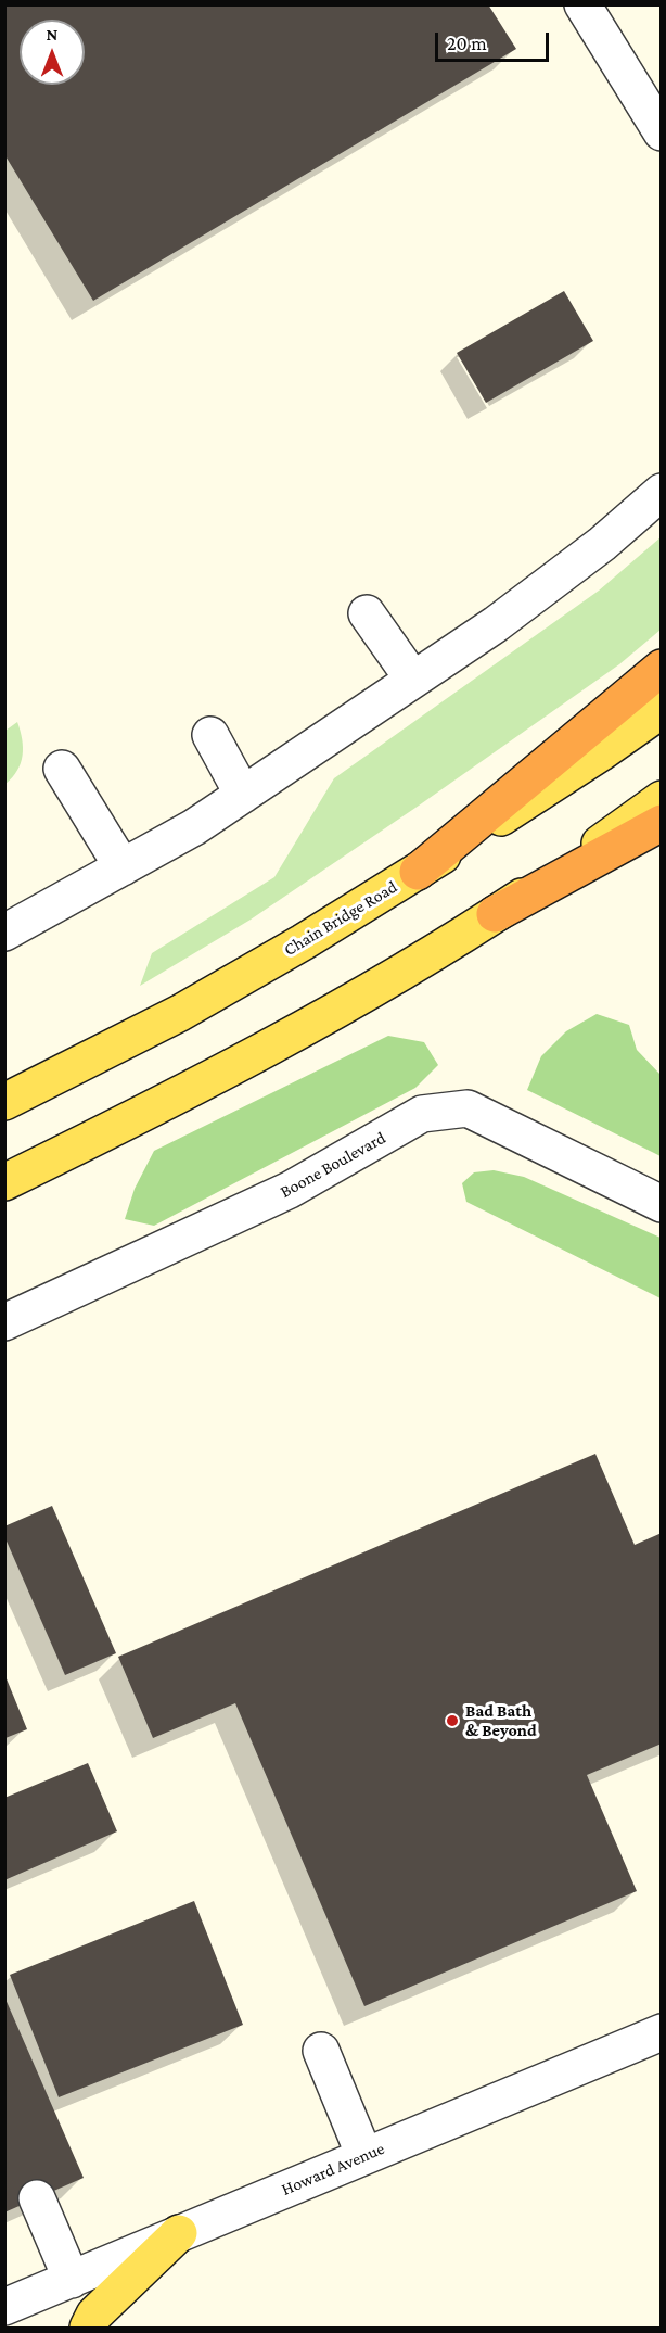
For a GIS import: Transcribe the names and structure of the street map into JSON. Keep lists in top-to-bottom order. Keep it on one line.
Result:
{"streets":{"main road":["Chain Bridge Road"],"street":["Boone Boulevard","Howard Avenue"]},"places":["Bad Bath & Beyond"],"scale_bar":"20 m","north":"top"}
